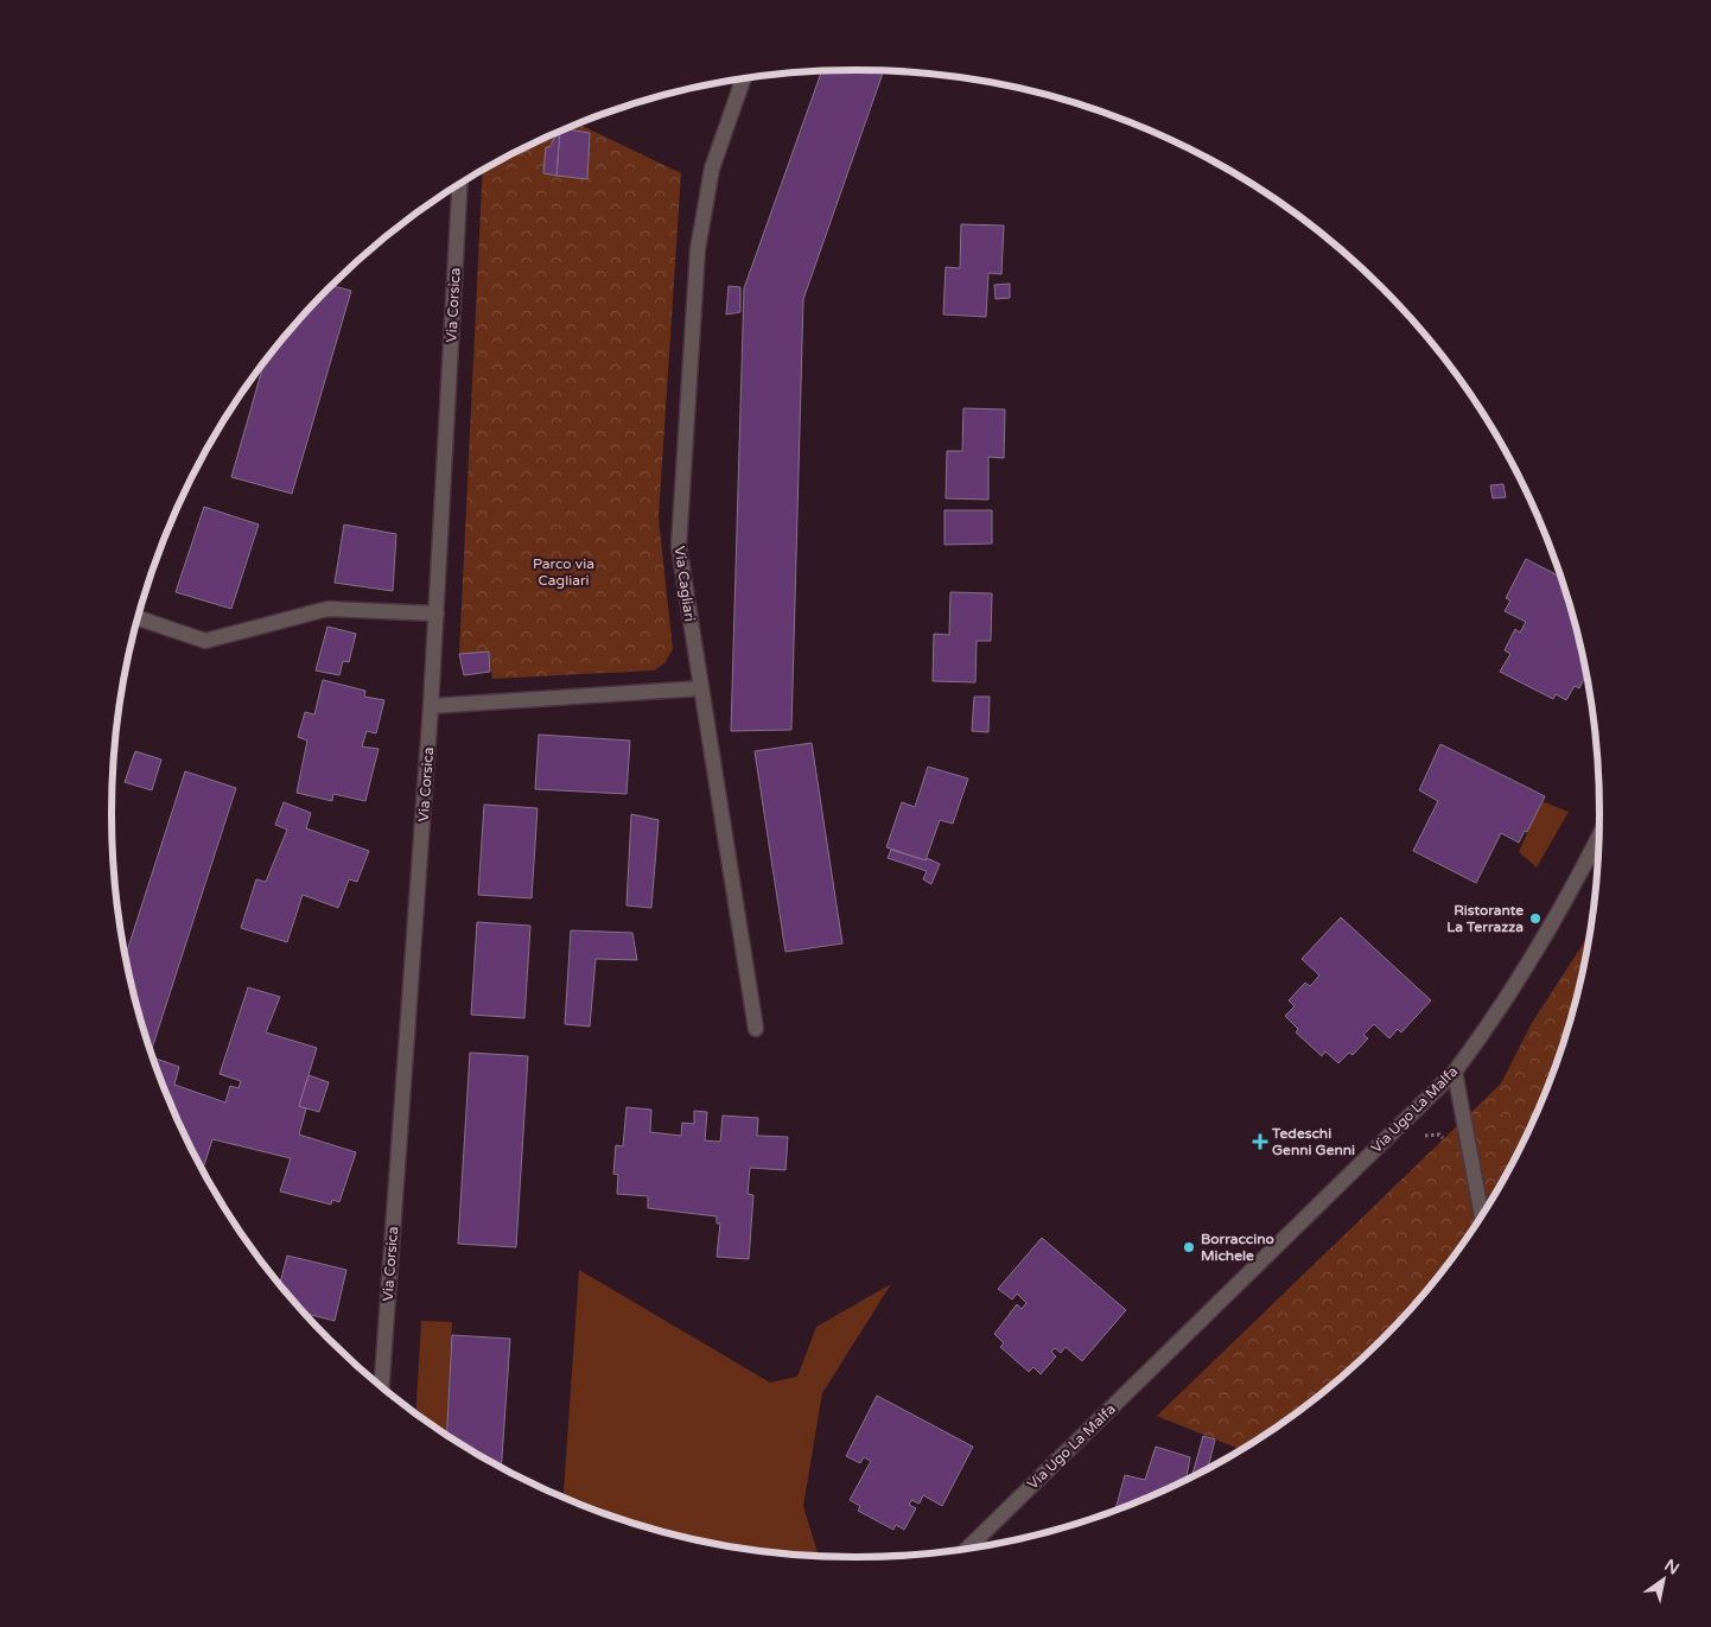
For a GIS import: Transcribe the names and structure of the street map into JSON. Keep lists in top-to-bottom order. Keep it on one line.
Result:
{"streets":{"street":["Via Corsica","Via Cagliari","Via Ugo La Malfa"]},"parks":["Parco via Cagliari"],"places":{"other":["Ristorante La Terrazza","Borraccino Michele"],"health":["Tedeschi Genni Genni"]},"north":"top right"}
